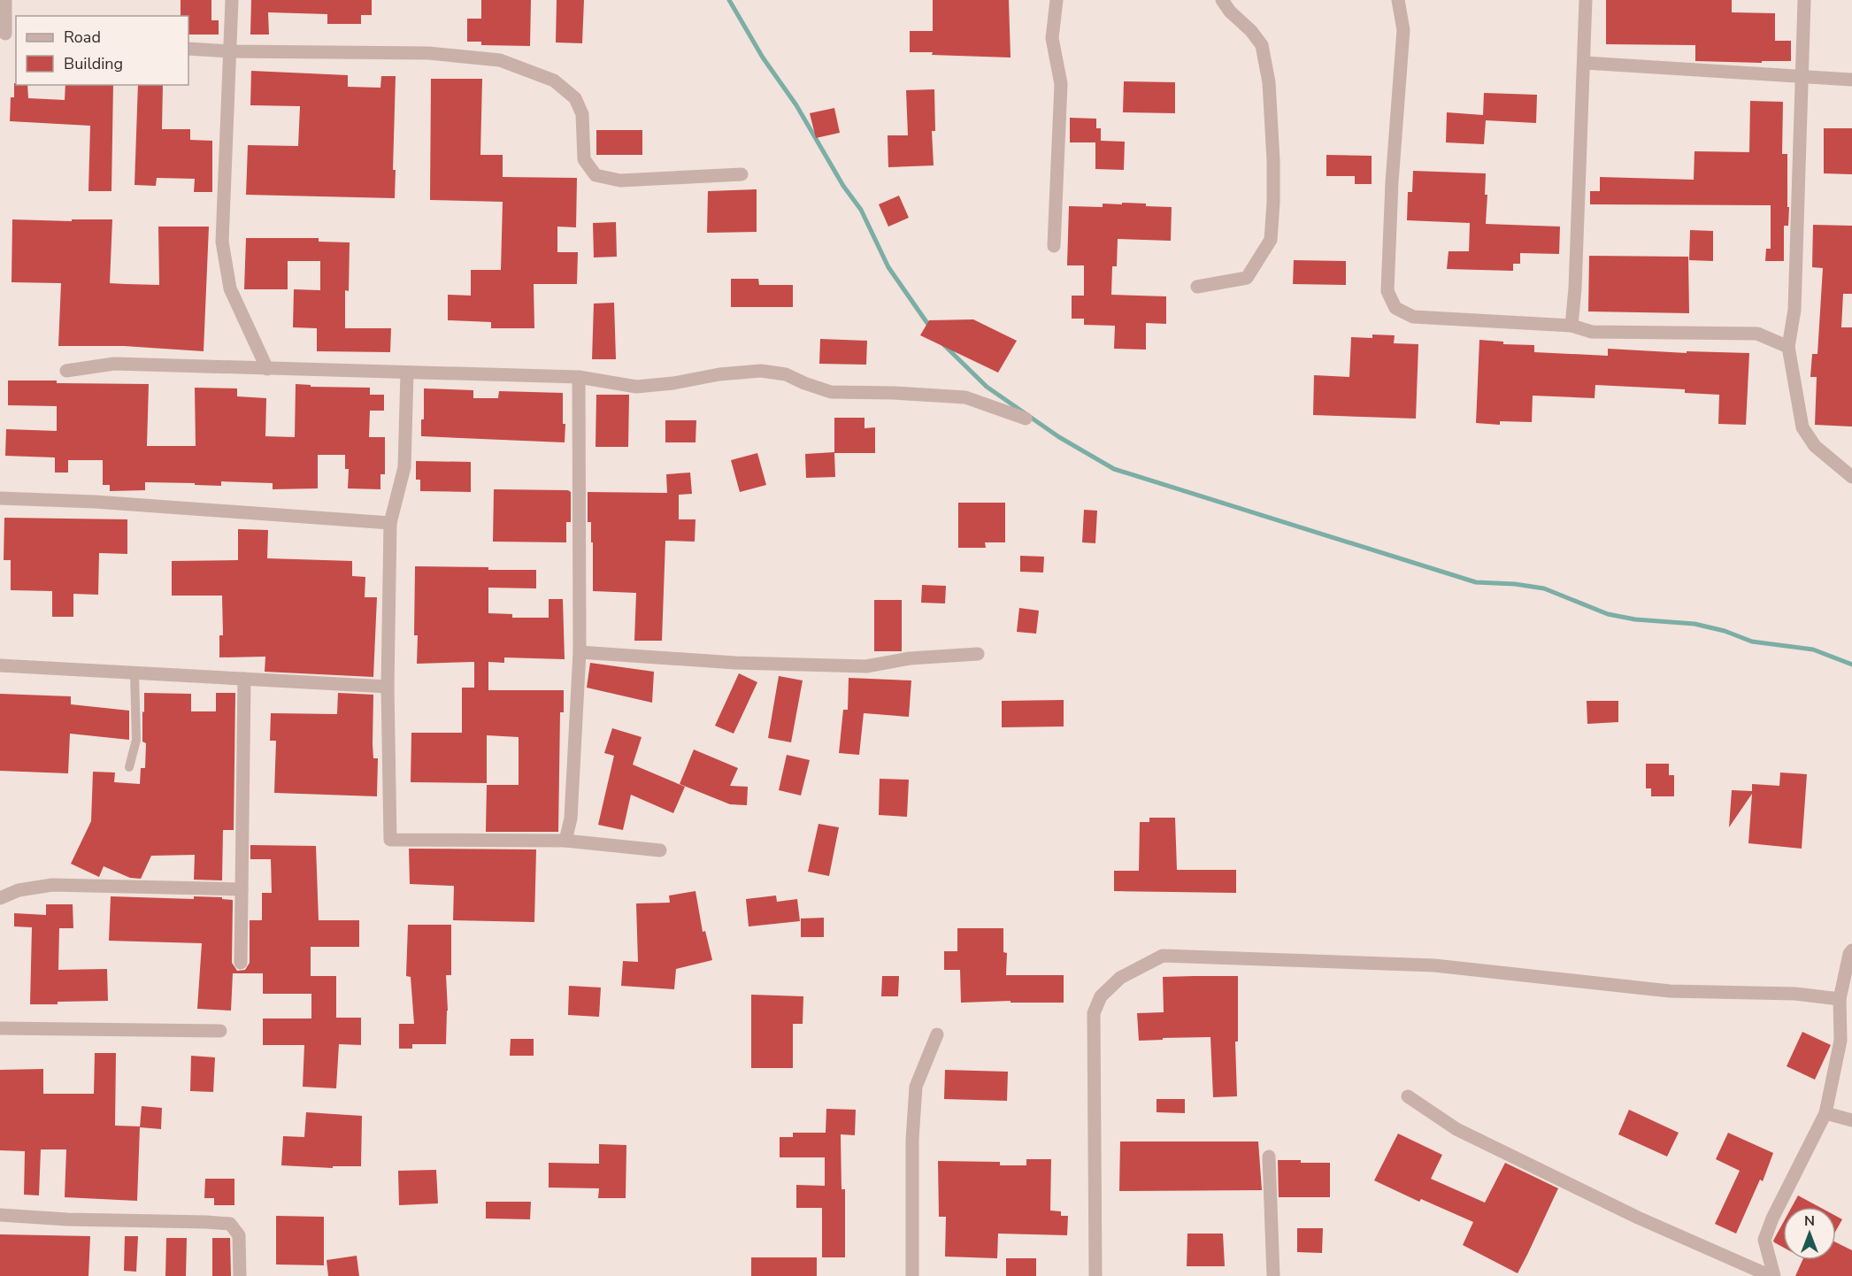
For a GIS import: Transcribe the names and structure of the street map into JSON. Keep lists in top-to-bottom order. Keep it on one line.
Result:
{"legend":["Road","Building"],"north":"top"}
